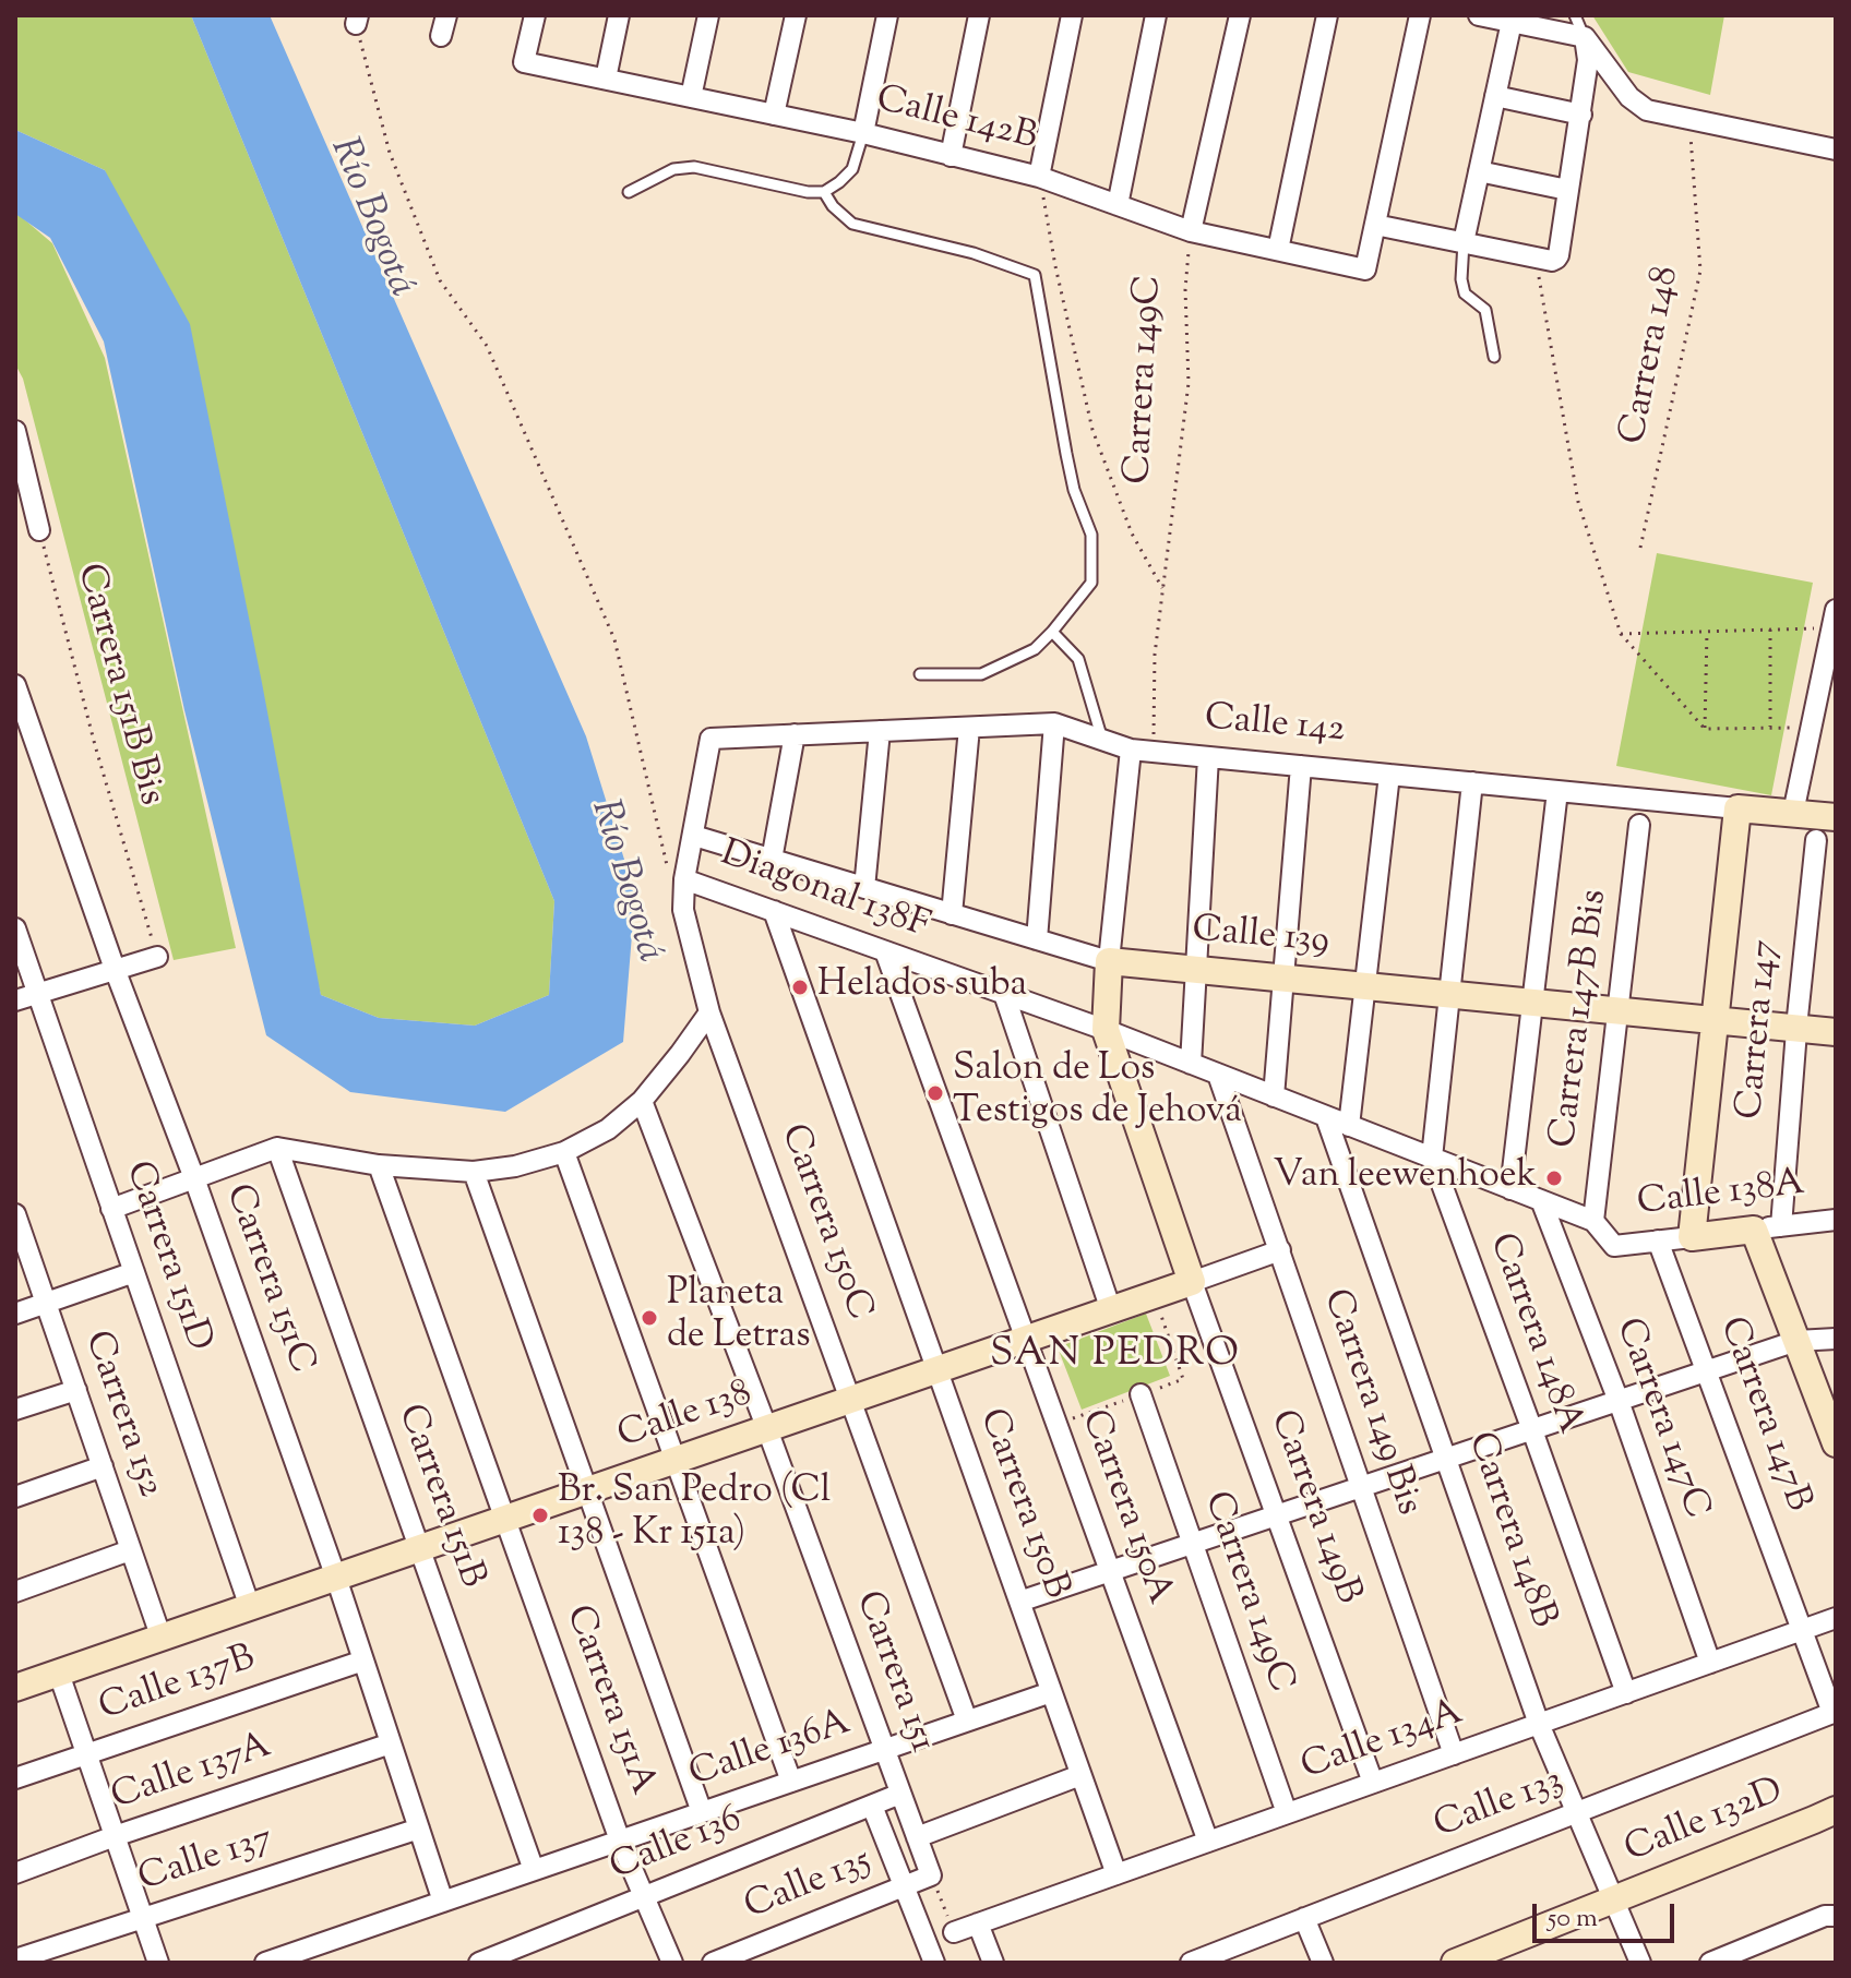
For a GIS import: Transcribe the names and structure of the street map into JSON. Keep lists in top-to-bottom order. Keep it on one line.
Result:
{"streets":{"main road":["Calle 142","Calle 139","Calle 138A","Calle 138","Carrera 149B","Calle 132D"],"street":["Calle 142B","Carrera 149C","Carrera 151B Bis","Diagonal 138F","Carrera 147B Bis","Carrera 147","Carrera 150C","Carrera 151D","Carrera 151C","Carrera 148A","Carrera 149 Bis","Carrera 152","Carrera 147B","Carrera 147C","Carrera 151B","Carrera 150B","Carrera 150A","Carrera 148B","Carrera 151","Calle 137B","Carrera 151A","Calle 134A","Calle 136A","Calle 137A","Calle 133","Calle 136","Calle 137","Calle 135"],"path":["Carrera 148"]},"crossings":[["Calle 142B","Carrera 149C"],["Carrera 149C","Calle 142"],["Carrera 149C","Calle 134A"],["Calle 142","Carrera 150C"],["Calle 142","Carrera 148A"],["Calle 142","Carrera 149B"],["Diagonal 138F","Carrera 147B Bis"],["Diagonal 138F","Calle 138A"],["Diagonal 138F","Carrera 150C"],["Diagonal 138F","Carrera 148A"],["Diagonal 138F","Carrera 149 Bis"],["Diagonal 138F","Carrera 147C"],["Diagonal 138F","Carrera 150B"],["Diagonal 138F","Carrera 150A"],["Diagonal 138F","Carrera 149B"],["Diagonal 138F","Carrera 148B"],["Calle 139","Carrera 147B Bis"],["Calle 139","Carrera 147"],["Calle 139","Carrera 150C"],["Calle 139","Carrera 148A"],["Calle 139","Carrera 149B"],["Carrera 147","Calle 138A"],["Calle 138A","Carrera 147B"],["Carrera 150C","Calle 138"],["Carrera 150C","Calle 136A"],["Carrera 151D","Calle 138"],["Carrera 151C","Calle 138"],["Carrera 151C","Calle 137B"],["Carrera 151C","Calle 136A"],["Carrera 151C","Calle 137A"],["Carrera 151C","Calle 137"],["Carrera 148A","Calle 134A"],["Carrera 149 Bis","Calle 138"],["Carrera 149 Bis","Calle 134A"],["Carrera 152","Calle 138"],["Carrera 147B","Calle 134A"],["Carrera 147B","Calle 133"],["Calle 138","Carrera 151B"],["Calle 138","Carrera 150B"],["Calle 138","Carrera 150A"],["Calle 138","Carrera 149B"],["Calle 138","Carrera 151"],["Calle 138","Carrera 151A"],["Carrera 147C","Calle 134A"],["Carrera 151B","Calle 136A"],["Carrera 150B","Calle 134A"],["Carrera 150B","Calle 136A"],["Carrera 150A","Calle 134A"],["Carrera 149B","Calle 134A"],["Carrera 148B","Calle 134A"],["Carrera 148B","Calle 133"],["Carrera 148B","Calle 132D"],["Carrera 151","Calle 136A"],["Carrera 151","Calle 136"],["Carrera 151","Calle 135"],["Carrera 151A","Calle 136A"],["Carrera 151A","Calle 136"]],"districts":["SAN PEDRO"],"water":["Río Bogotá"],"places":["Helados suba","Salon de Los Testigos de Jehová","Van leewenhoek","Planeta de Letras","Br. San Pedro (Cl 138 - Kr 151a)"],"scale_bar":"50 m"}
